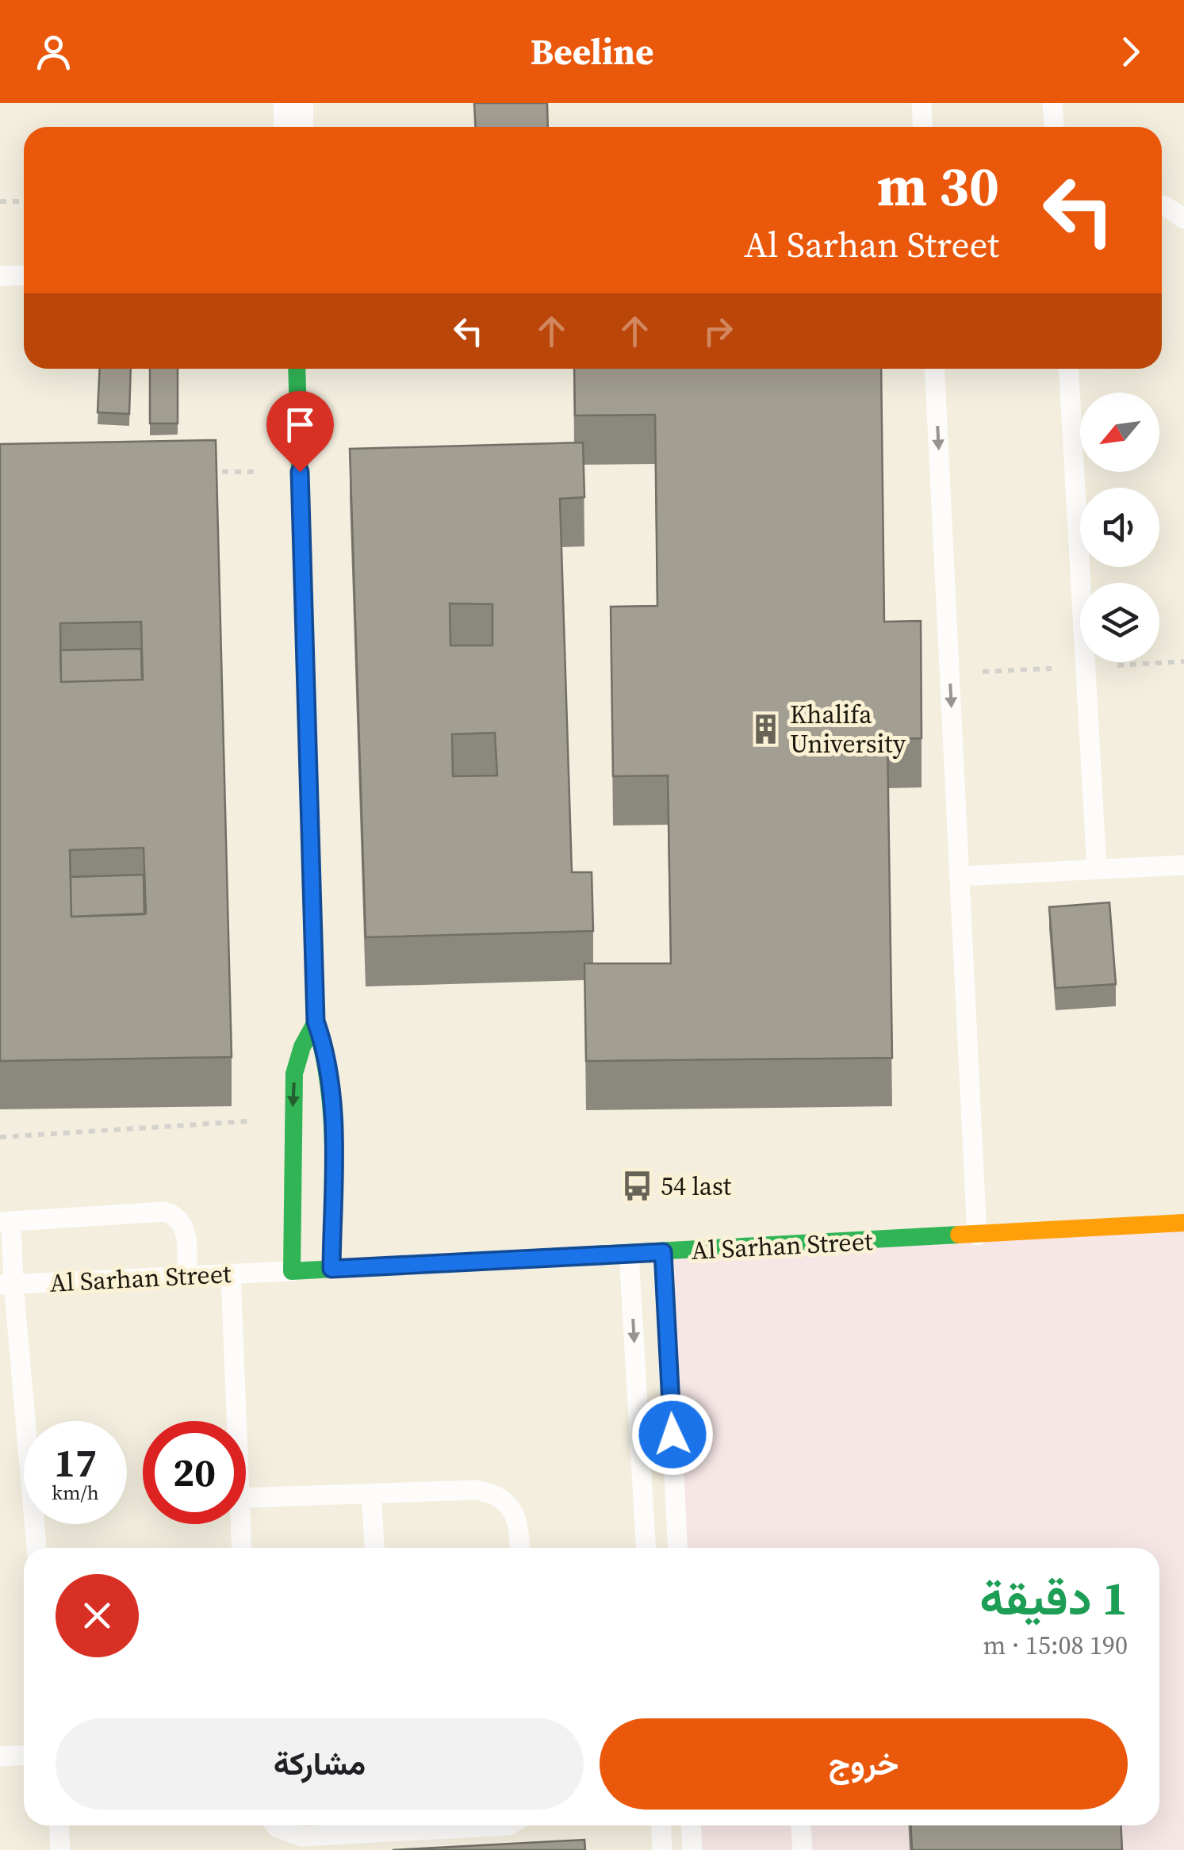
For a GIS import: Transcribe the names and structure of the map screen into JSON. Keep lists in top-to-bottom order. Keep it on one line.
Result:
{"streets":{"street":["Al Sarhan Street"]},"places":{"building":["Khalifa University"],"bus stop":["54 last"]},"north":"bottom left","page":{"header":"Beeline","turn":["30 m","Al Sarhan Street"],"speed":"17 km/h","limit":"20","heading":["1 دقيقة","190 m · 15:08"],"buttons":["خروج","مشاركة"]}}
